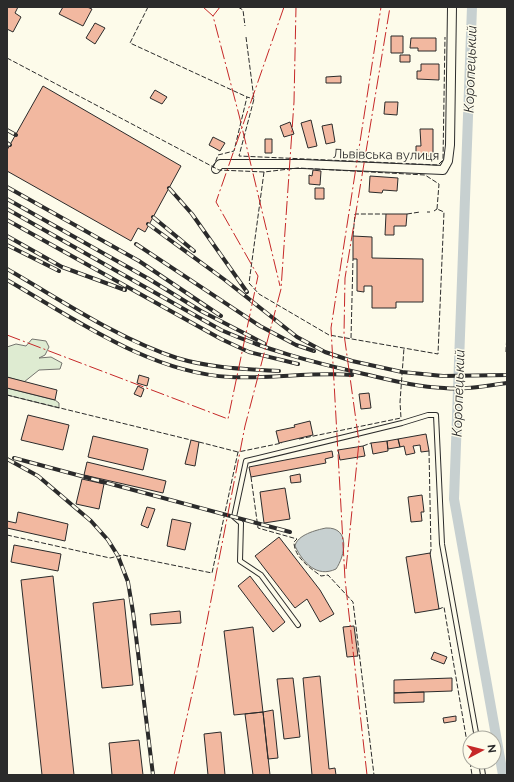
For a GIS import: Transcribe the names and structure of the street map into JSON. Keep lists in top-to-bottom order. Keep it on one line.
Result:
{"streets":{"street":["Львівська вулиця"]},"water":["Коропецький"],"north":"right"}
